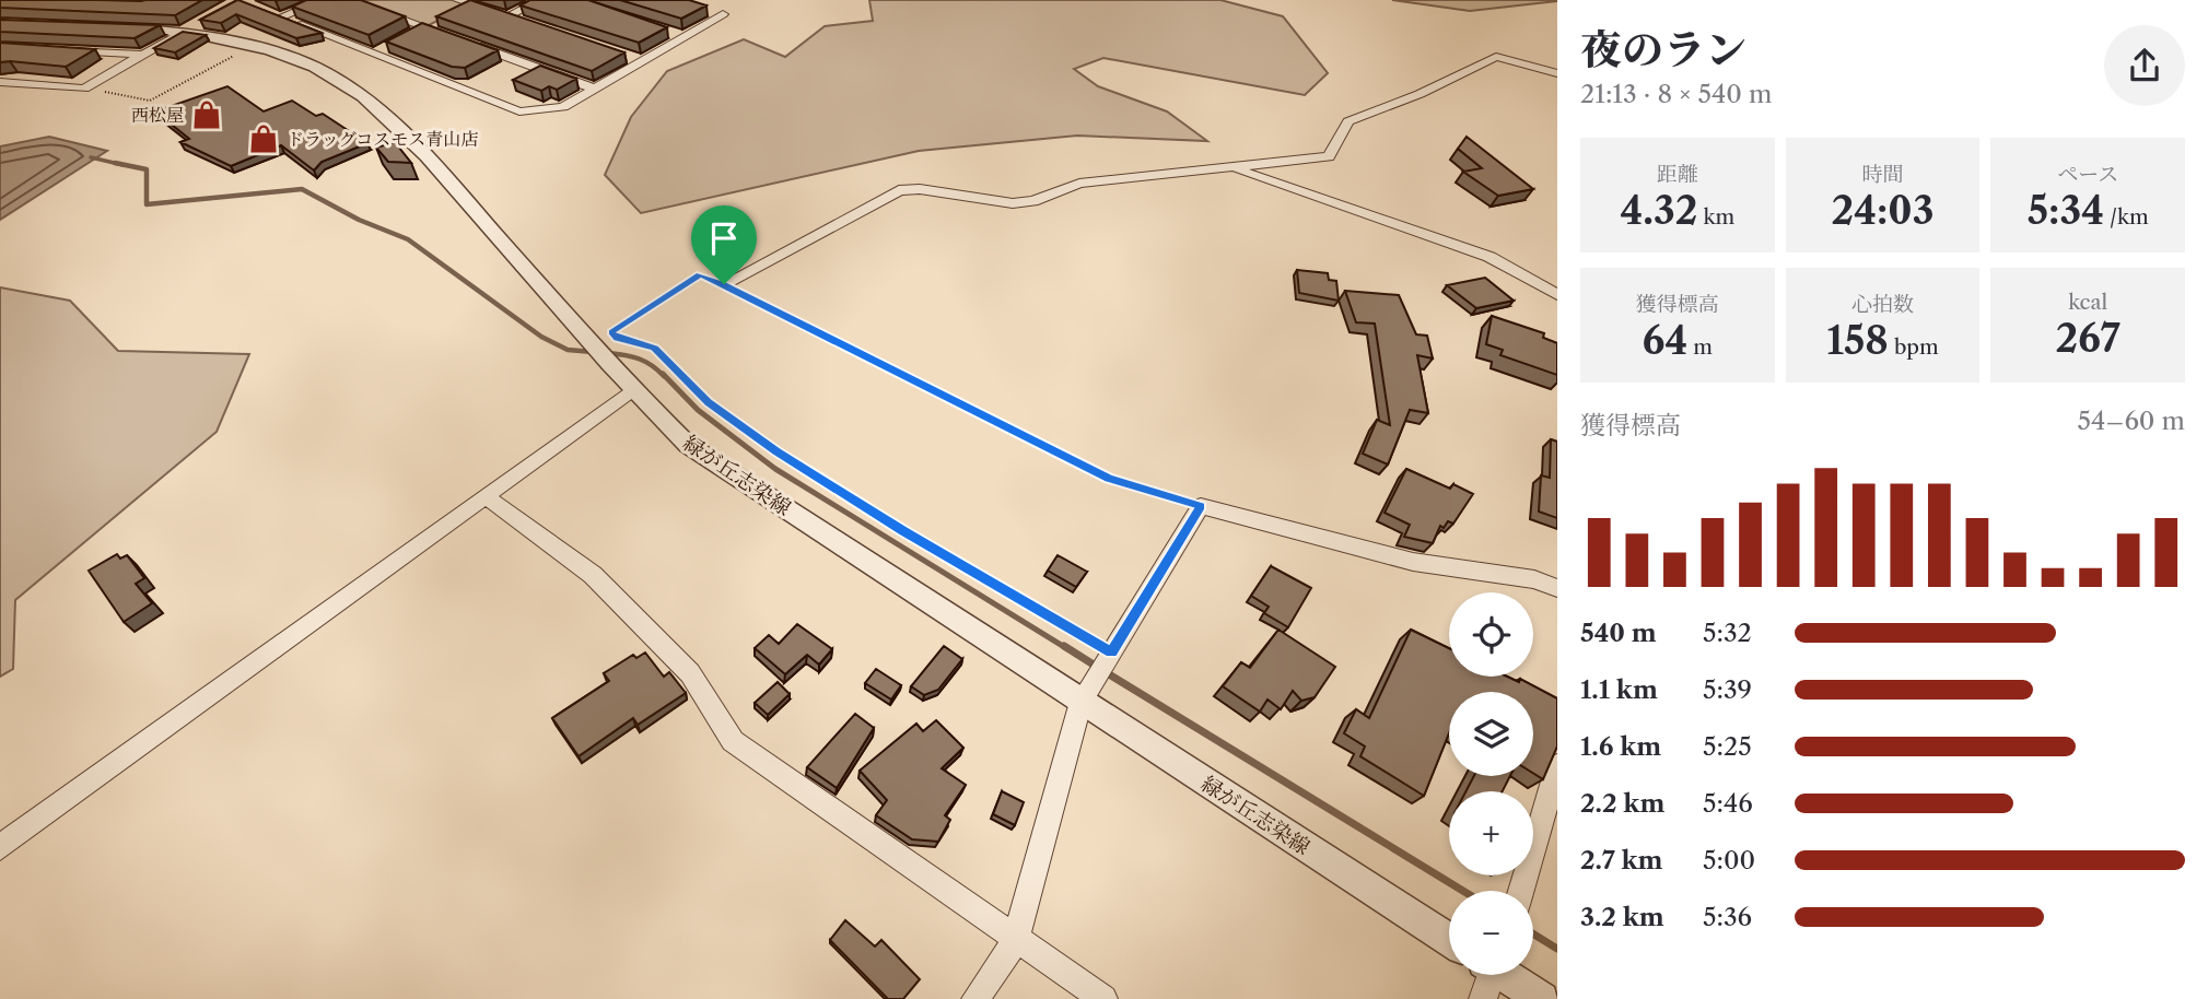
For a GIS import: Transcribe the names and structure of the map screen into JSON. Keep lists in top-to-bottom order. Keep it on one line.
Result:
{"streets":{"street":["緑が丘志染線"]},"places":{"shop":["西松屋","ドラッグコスモス青山店"]},"page":{"heading":["夜のラン","21:13 · 8 × 540 m"],"stats":[["距離","4.32 km"],["時間","24:03"],["ペース","5:34 /km"],["獲得標高","64 m"],["心拍数","158 bpm"],["kcal","267"]],"chart":["獲得標高","54–60 m"],"map_buttons":["+","−"],"list":[{"name":"540 m","note":"5:32"},{"name":"1.1 km","note":"5:39"},{"name":"1.6 km","note":"5:25"},{"name":"2.2 km","note":"5:46"},{"name":"2.7 km","note":"5:00"},{"name":"3.2 km","note":"5:36"}]}}
